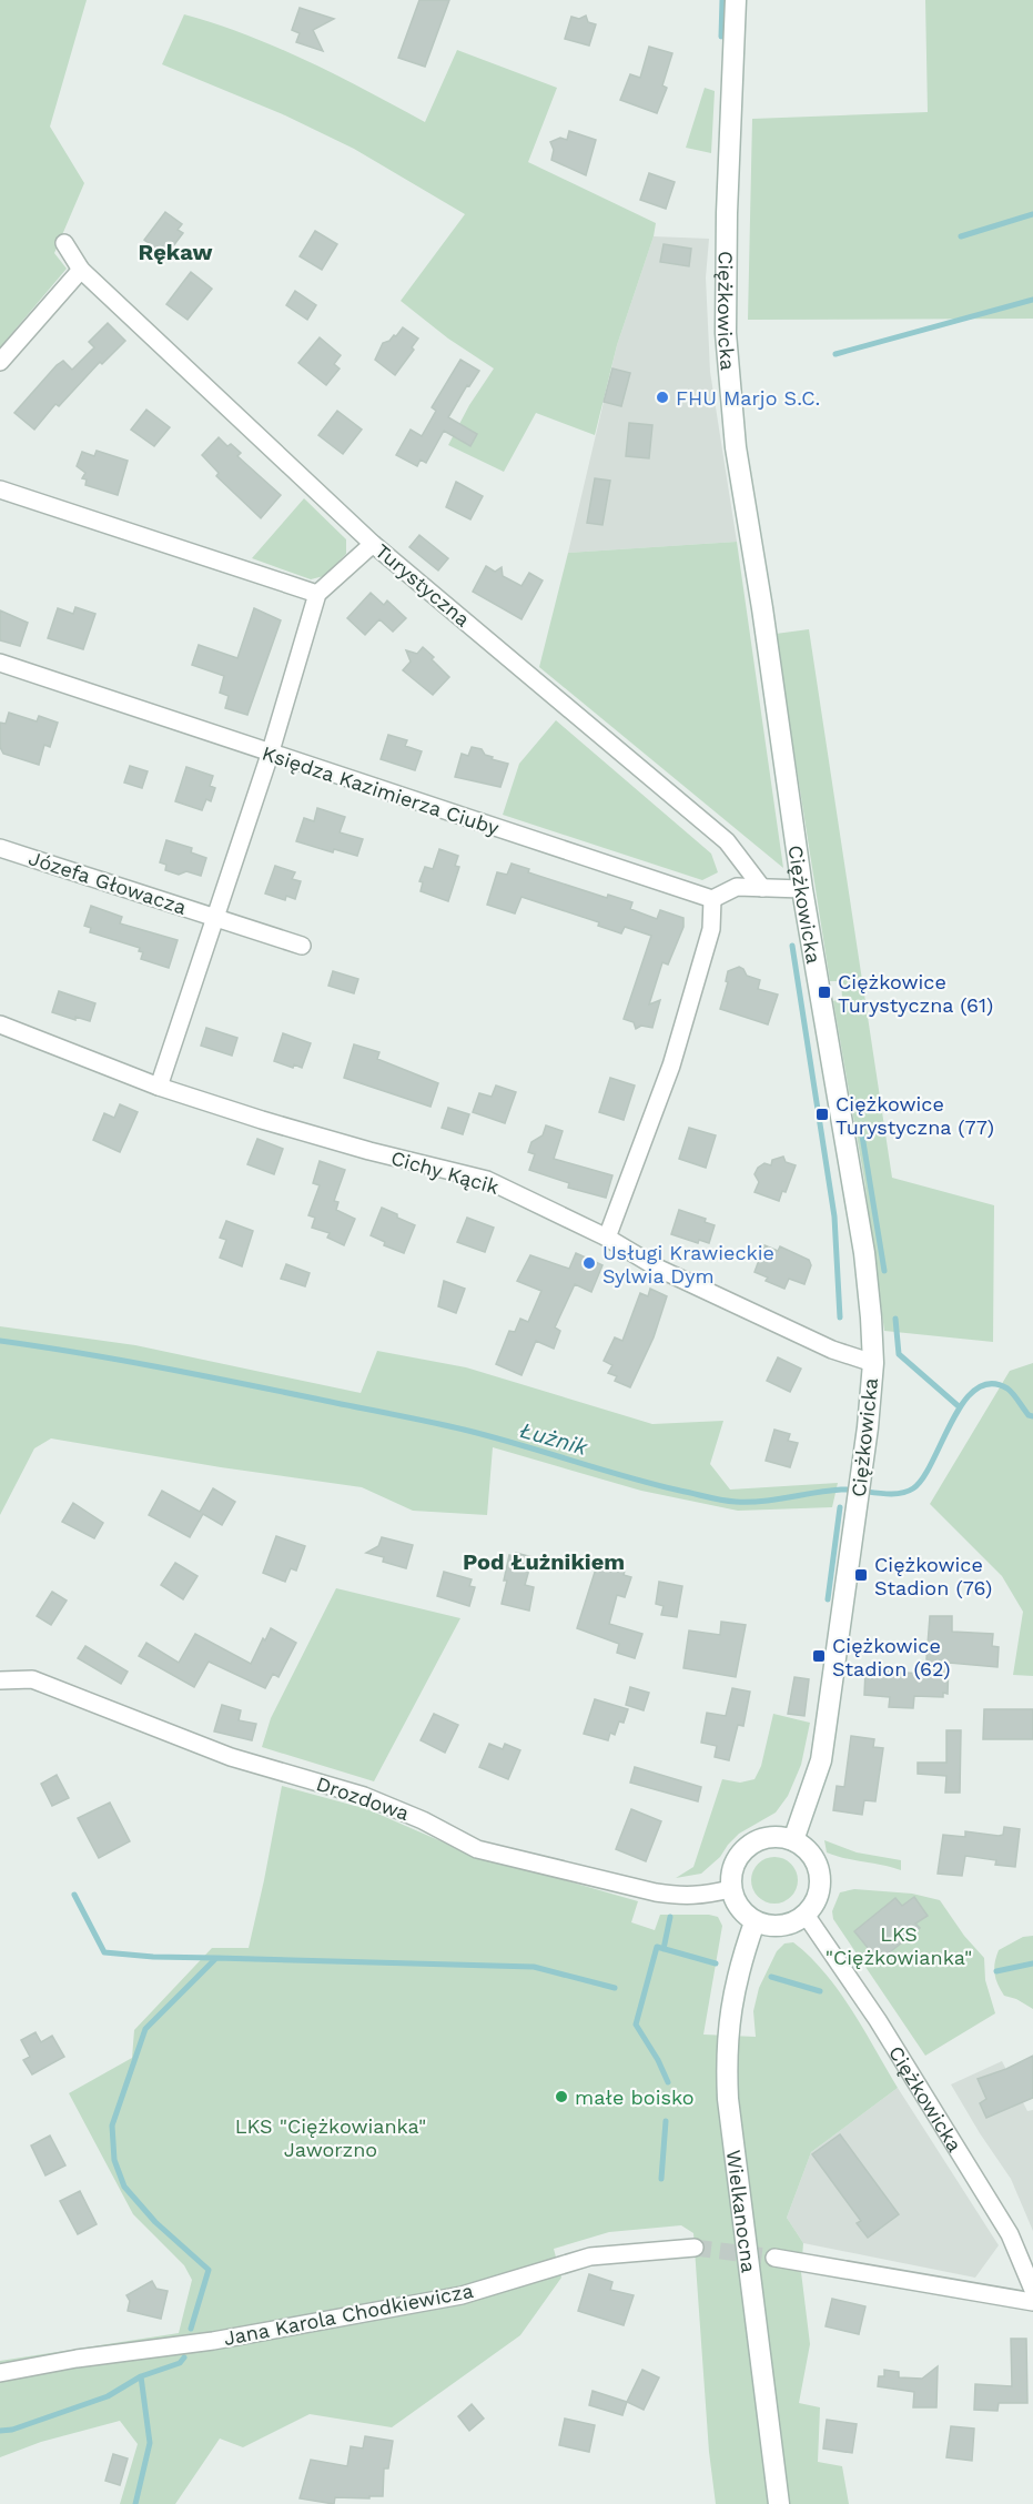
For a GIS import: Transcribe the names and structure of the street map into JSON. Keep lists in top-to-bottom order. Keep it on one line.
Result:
{"streets":{"street":["Ciężkowicka","Turystyczna","Księdza Kazimierza Ciuby","Józefa Głowacza","Cichy Kącik","Drozdowa","Wielkanocna","Jana Karola Chodkiewicza"]},"crossings":[["Ciężkowicka","Cichy Kącik"],["Ciężkowicka","Drozdowa"],["Ciężkowicka","Wielkanocna"],["Drozdowa","Wielkanocna"]],"districts":["Rękaw","Pod Łużnikiem"],"water":["Łużnik"],"parks":["LKS \"Ciężkowianka\"","LKS \"Ciężkowianka\" Jaworzno"],"places":{"other":["FHU Marjo S.C.","Usługi Krawieckie Sylwia Dym","małe boisko"],"transit":["Ciężkowice Turystyczna (61)","Ciężkowice Turystyczna (77)","Ciężkowice Stadion (76)","Ciężkowice Stadion (62)"]}}
